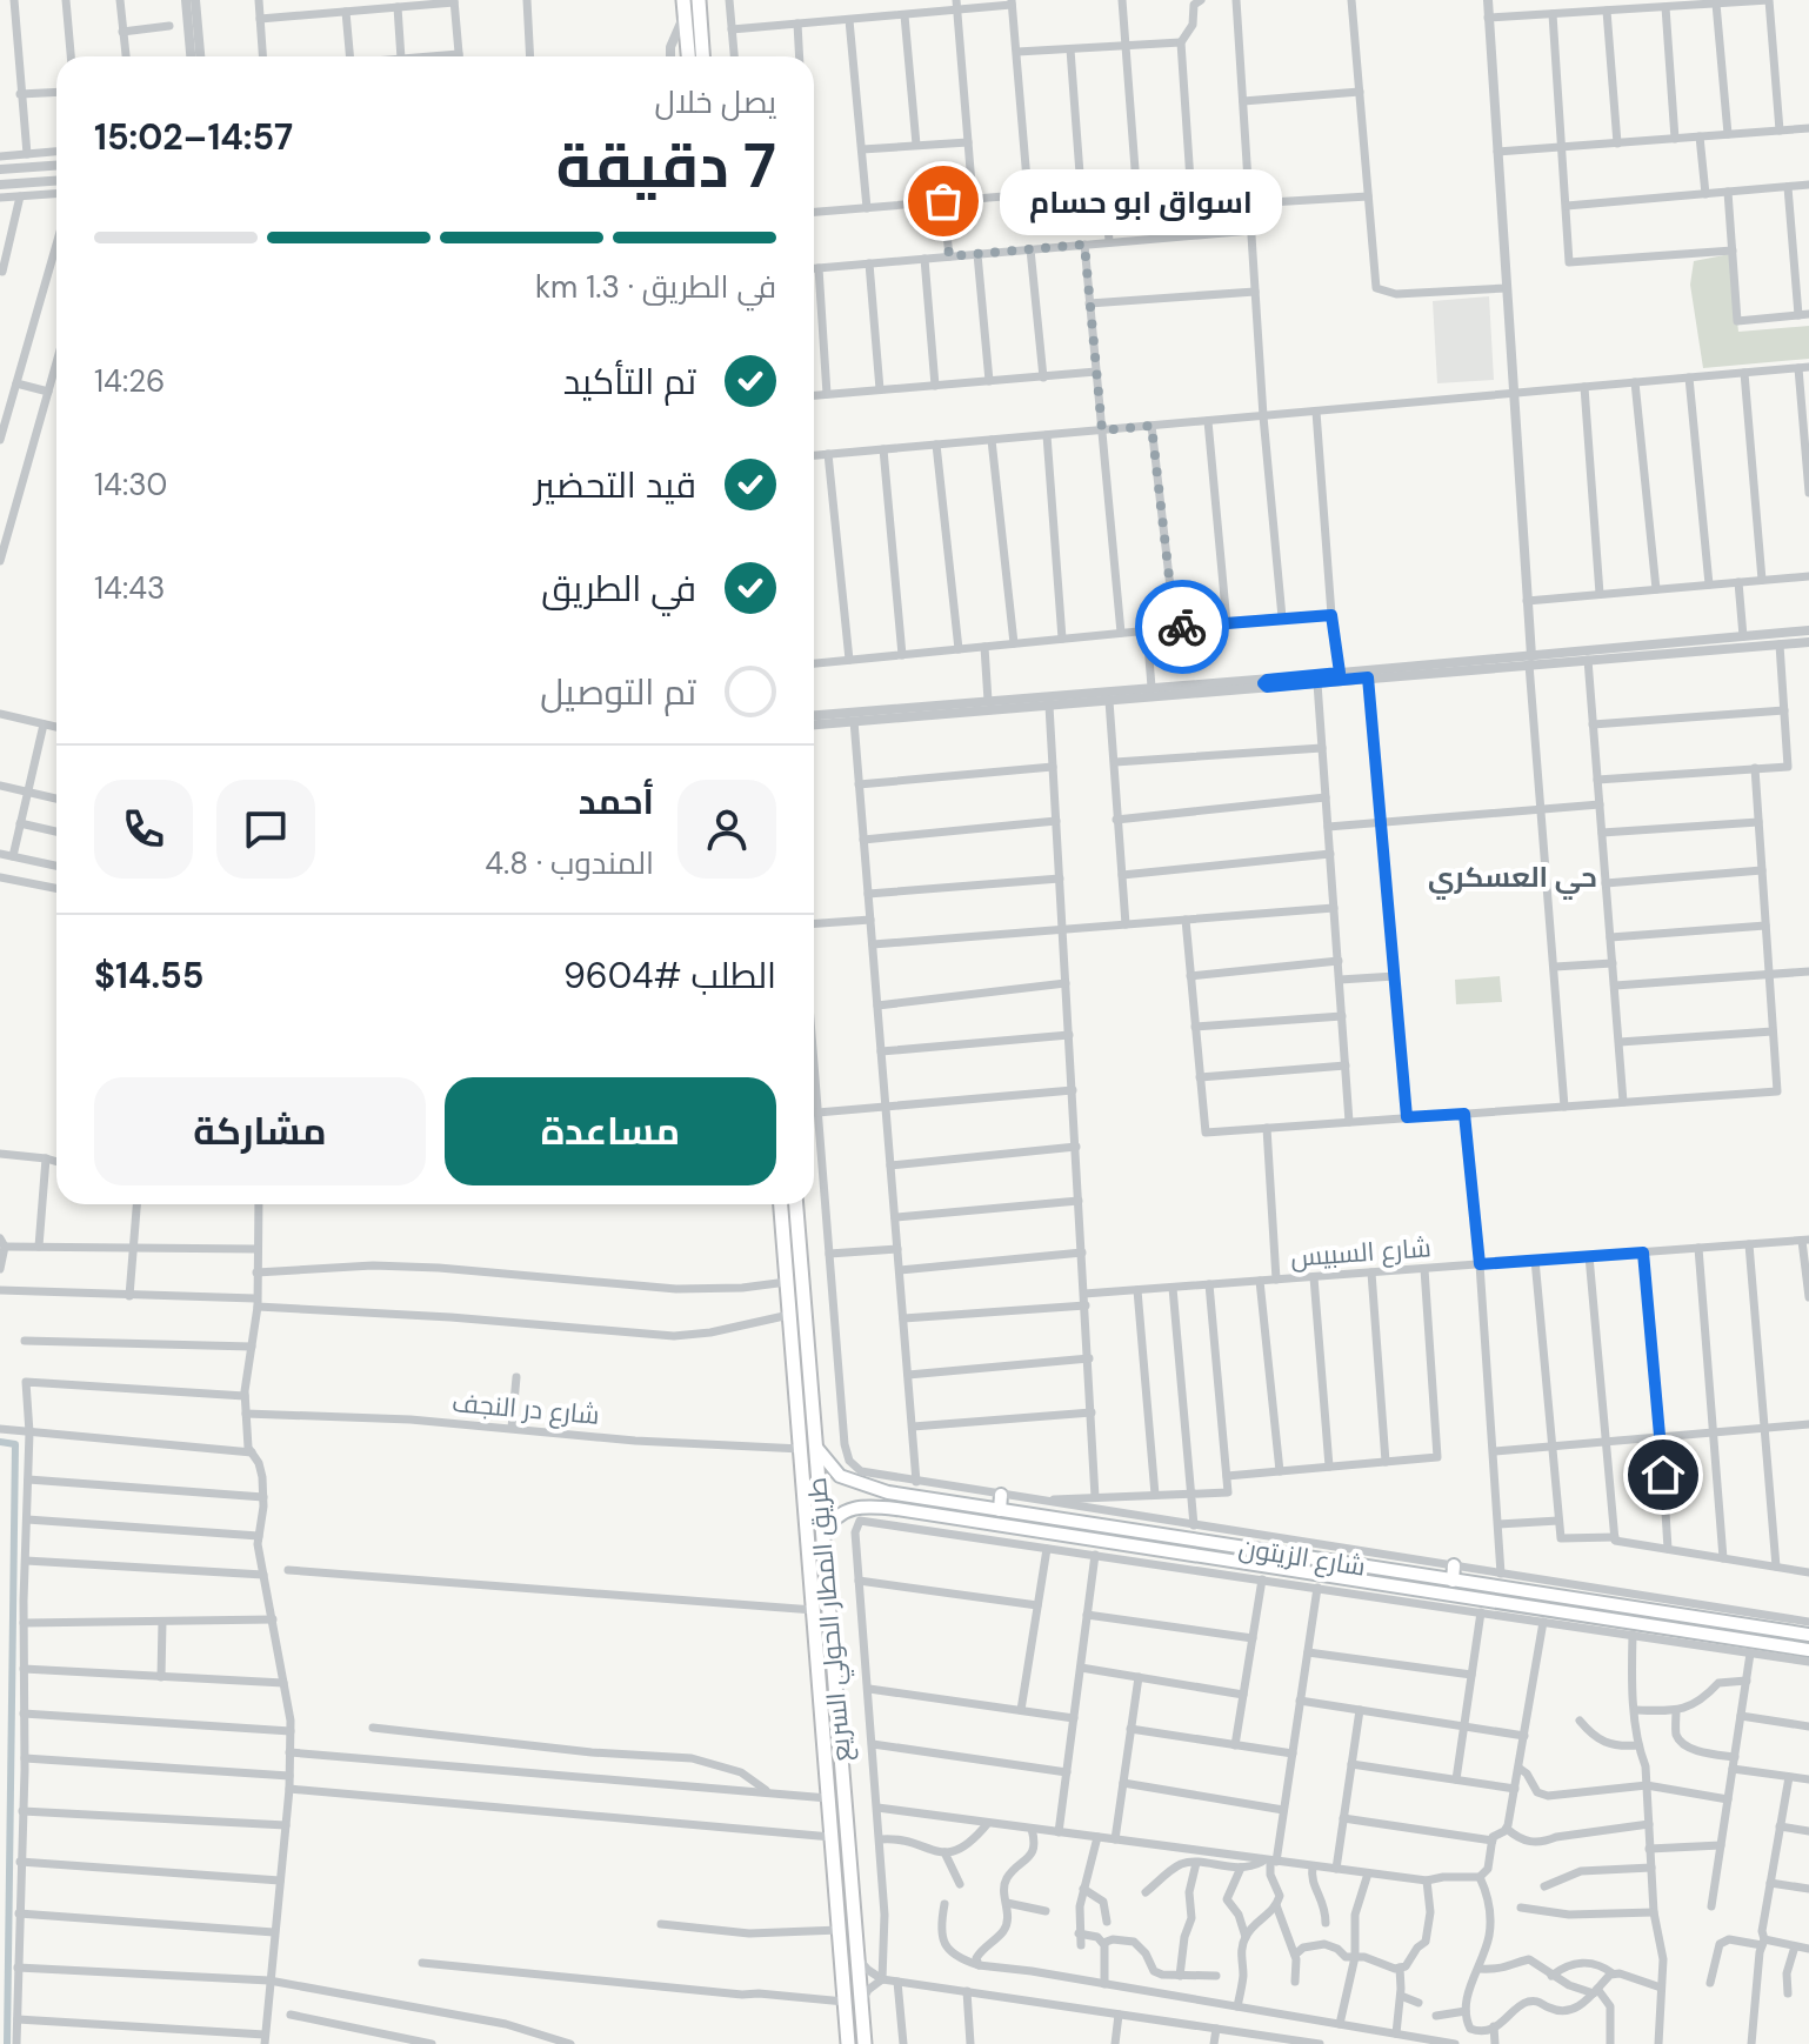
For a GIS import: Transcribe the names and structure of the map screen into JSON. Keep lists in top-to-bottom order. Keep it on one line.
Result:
{"streets":{"highway":["طريق المطار الحولي السريع"],"main road":["شارع الزيتون"],"street":["شارع السبيس","شارع در النجف"]},"crossings":[["شارع در النجف","شارع الزيتون"],["شارع در النجف","طريق المطار الحولي السريع"],["شارع الزيتون","طريق المطار الحولي السريع"]],"districts":["حي العسكري"],"places":["اسواق ابو حسام"],"page":{"heading":["7 دقيقة","يصل خلال","14:57–15:02"],"panel":["أحمد","المندوب · 4.8","الطلب #9604","$14.55"],"bubble":"اسواق ابو حسام","bar":"في الطريق · 1.3 km","list":[["تم التأكيد","14:26"],["قيد التحضير","14:30"],["في الطريق","14:43"],"تم التوصيل"],"buttons":["مساعدة","مشاركة"]}}
